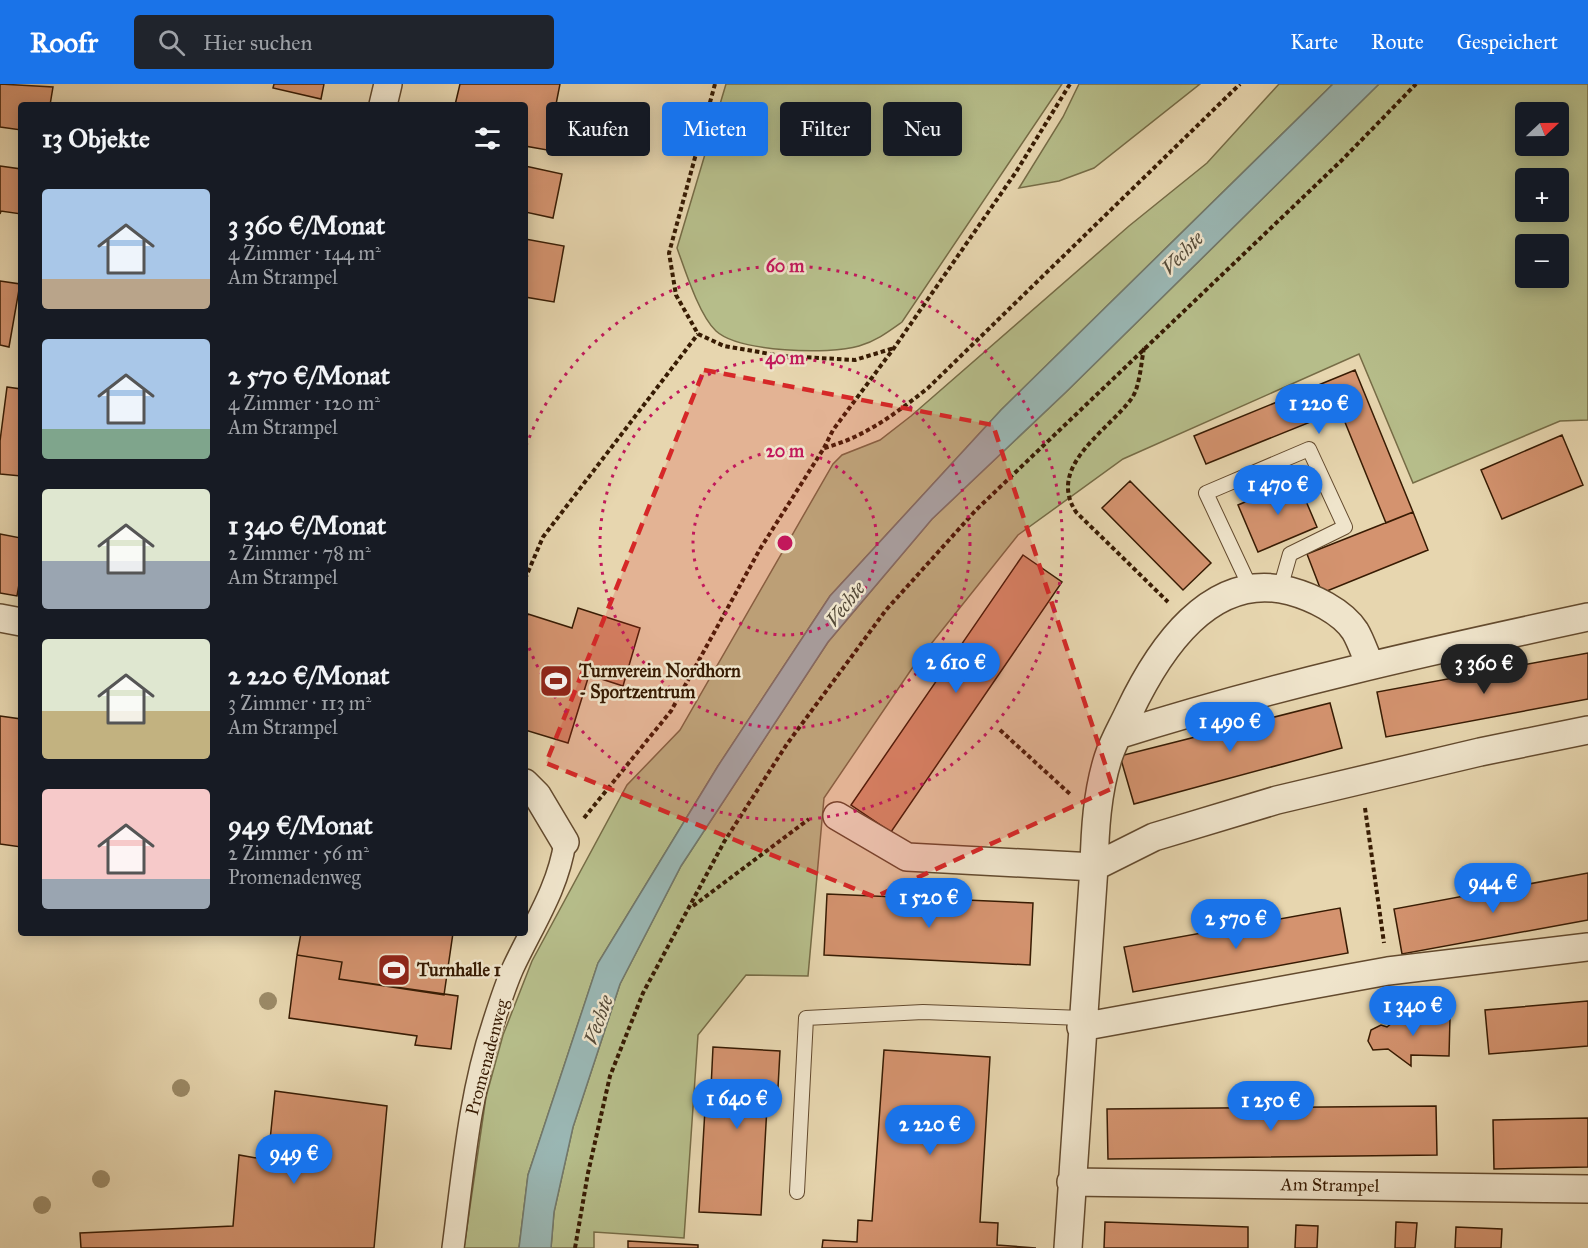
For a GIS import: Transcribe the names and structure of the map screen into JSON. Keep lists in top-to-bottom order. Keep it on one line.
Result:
{"streets":{"street":["Promenadenweg","Am Strampel"]},"water":["Vechte"],"places":{"sports":["Turnverein Nordhorn - Sportzentrum","Turnhalle 1"]},"north":"right","page":{"header":"Roofr","search":"Hier suchen","nav":["Karte","Route","Gespeichert"],"map_buttons":["+","−"],"chip":["Kaufen","Mieten","Filter","Neu"],"heading":"13 Objekte","list":[{"name":"3 360 €/Monat","note":"4 Zimmer · 144 m² · Am Strampel"},{"name":"2 570 €/Monat","note":"4 Zimmer · 120 m² · Am Strampel"},{"name":"1 340 €/Monat","note":"2 Zimmer · 78 m² · Am Strampel"},{"name":"2 220 €/Monat","note":"3 Zimmer · 113 m² · Am Strampel"},{"name":"949 €/Monat","note":"2 Zimmer · 56 m² · Promenadenweg"}],"price":["1 220 €","1 470 €","2 610 €","3 360 €","1 490 €","944 €","1 520 €","2 570 €","1 340 €","1 640 €","1 250 €","2 220 €","949 €"]},"rings":["60 m","40 m","20 m"]}
